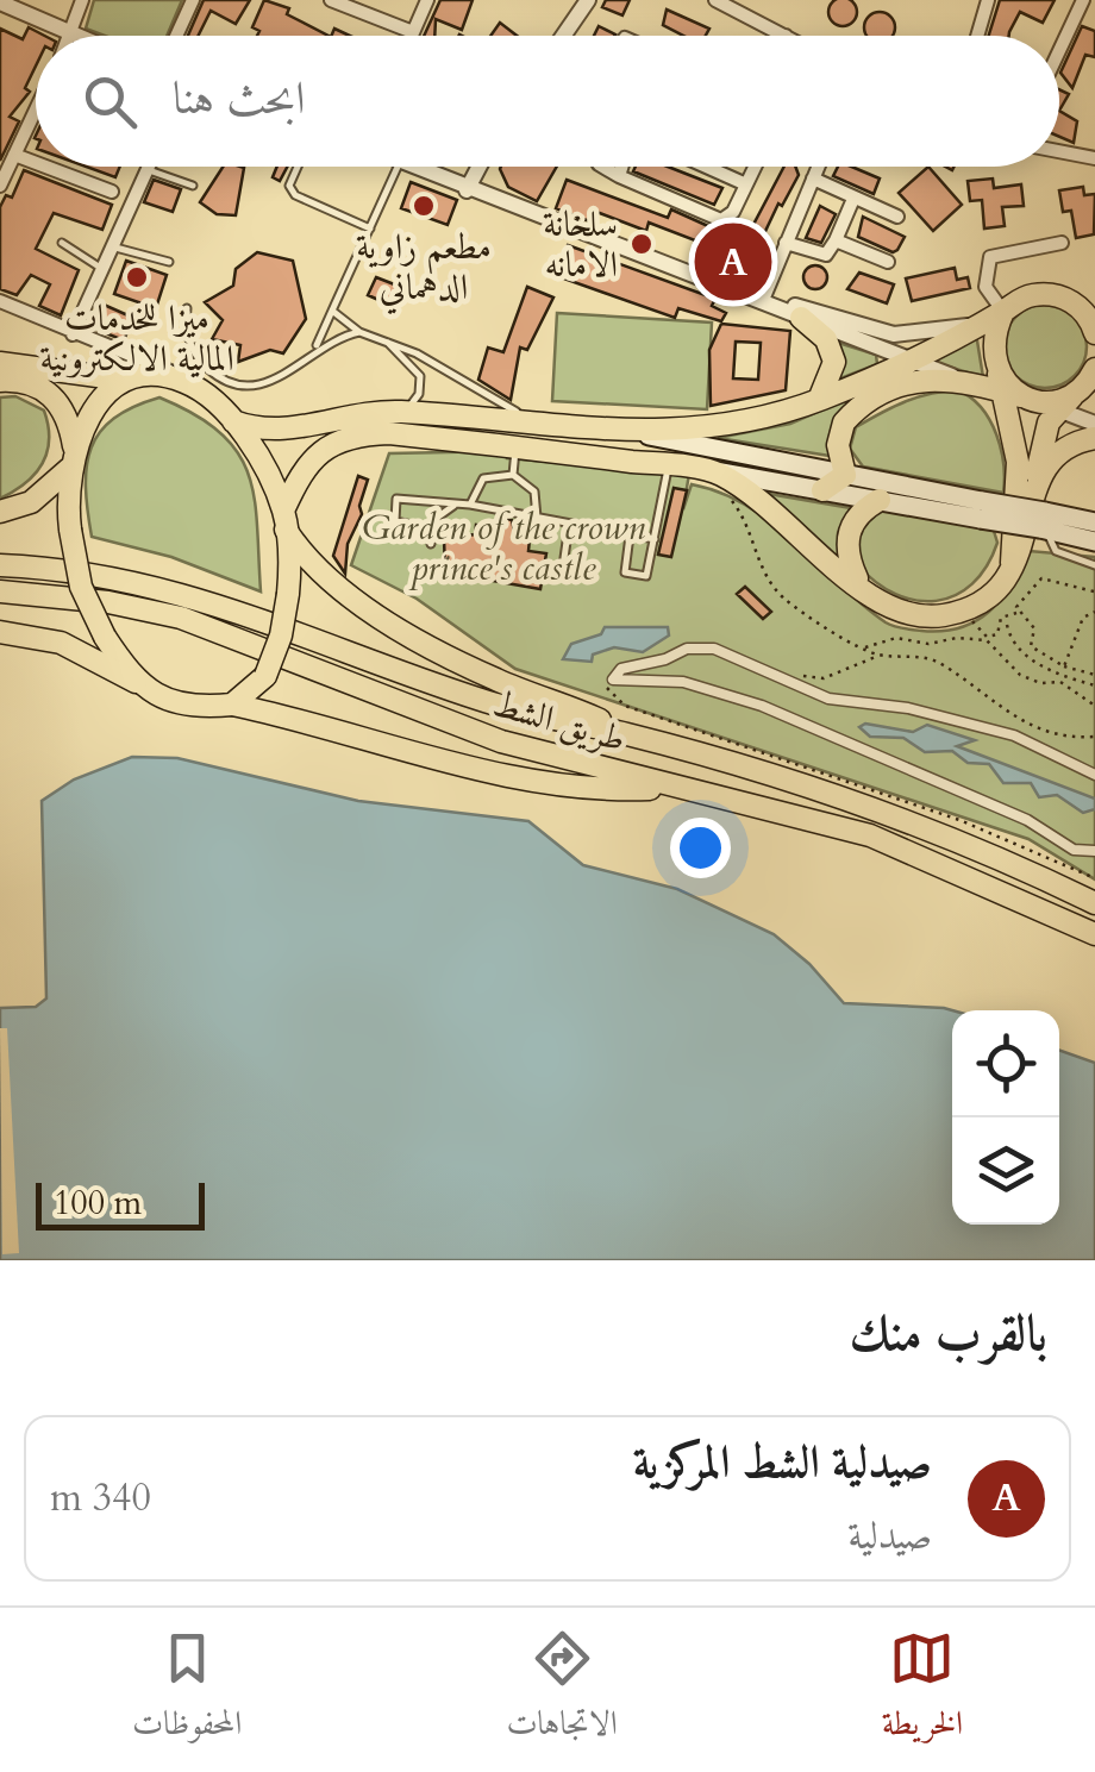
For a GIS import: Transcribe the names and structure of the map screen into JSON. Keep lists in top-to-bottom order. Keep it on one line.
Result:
{"streets":{"main road":["طريق الشط"]},"parks":["Garden of the crown prince's castle"],"places":["مطعم زاوية الدهماني","سلخانة الامانه","ميزا للخدمات المالية الالكترونية"],"scale_bar":"100 m","page":{"search":"ابحث هنا","pins":"A","scale":"100 m","heading":"بالقرب منك","list":[{"mark":"A","name":"صيدلية الشط المركزية","note":"صيدلية","value":"340 m"}],"nav":["الخريطة","الاتجاهات","المحفوظات"]}}
